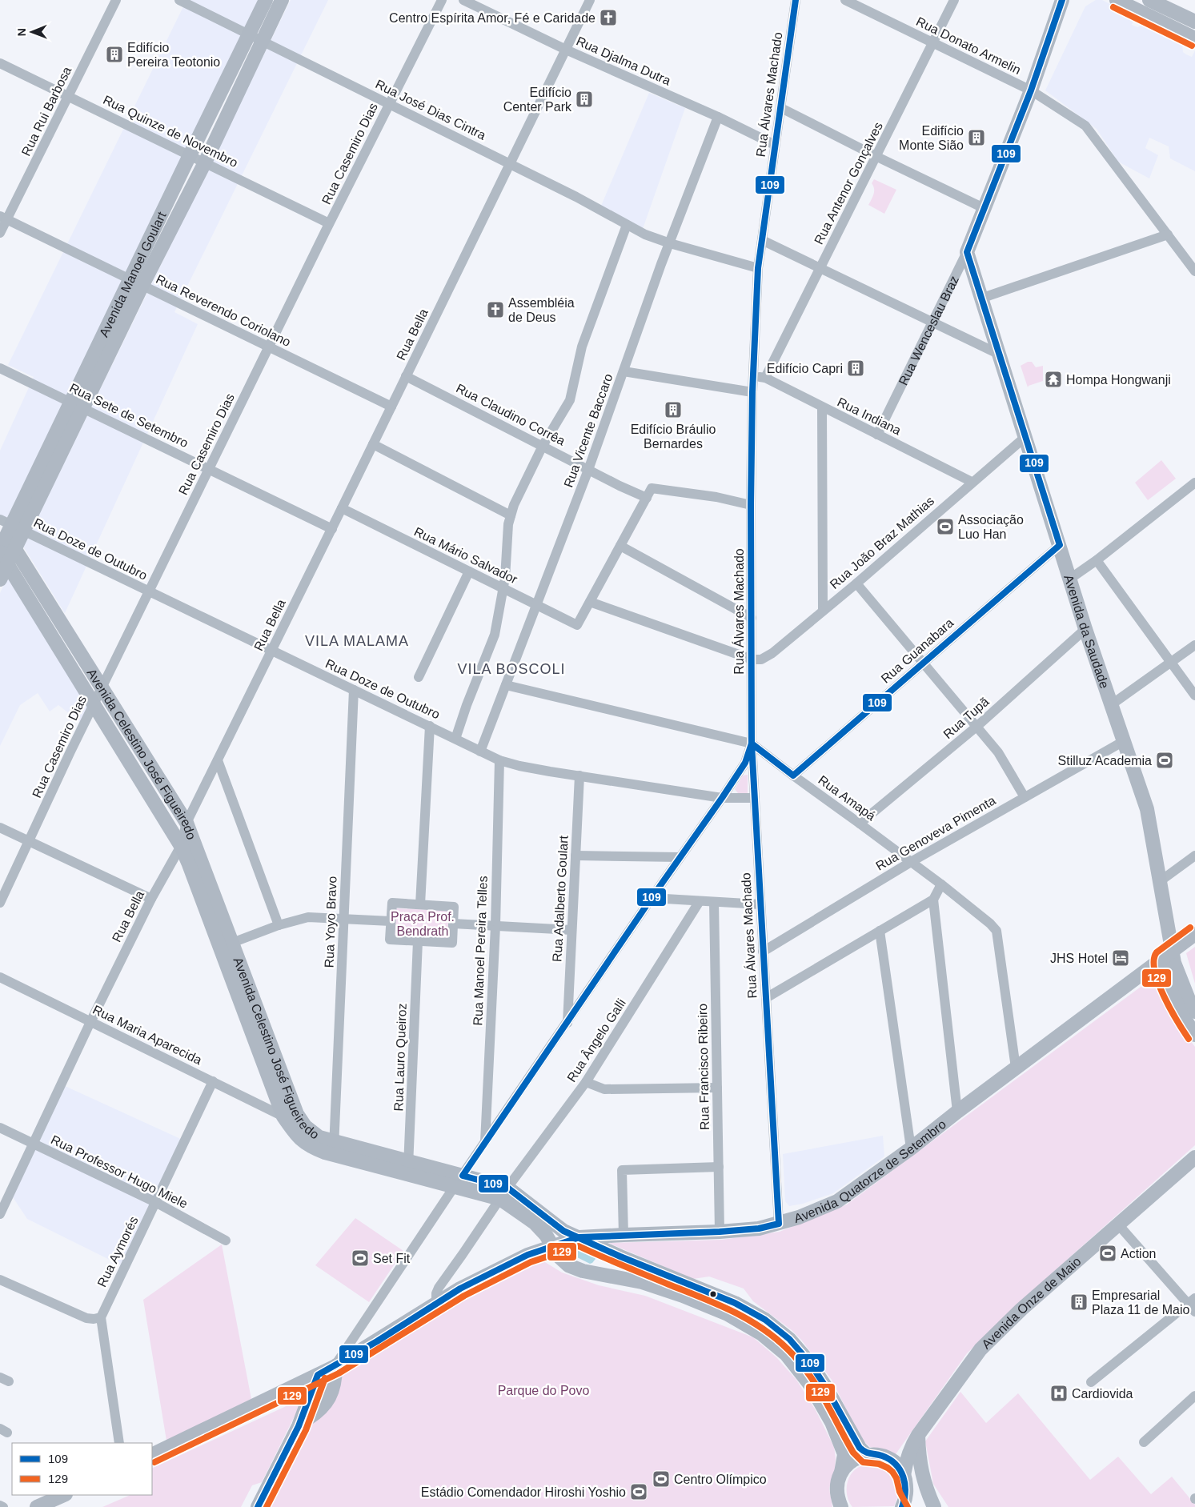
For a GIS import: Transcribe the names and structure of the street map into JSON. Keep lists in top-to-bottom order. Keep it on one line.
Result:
{"streets":{"street":["Rua Donato Armelin","Rua Djalma Dutra","Rua Álvares Machado","Rua José Dias Cintra","Rua Rui Barbosa","Rua Quinze de Novembro","Rua Casemiro Dias","Rua Antenor Gonçalves","Avenida Manoel Goulart","Rua Reverendo Coriolano","Rua Wenceslau Braz","Rua Bella","Rua Claudino Corrêa","Rua Sete de Setembro","Rua Indiana","Rua Vicente Baccaro","Rua João Braz Mathias","Rua Doze de Outubro","Rua Mário Salvador","Avenida da Saudade","Rua Guanabara","Rua Tupã","Avenida Celestino José Figueiredo","Rua Amapá","Rua Genoveva Pimenta","Rua Adalberto Goulart","Rua Yoyo Bravo","Rua Manoel Pereira Telles","Rua Maria Aparecida","Rua Ângelo Galli","Rua Lauro Queiroz","Rua Francisco Ribeiro","Avenida Quatorze de Setembro","Rua Professor Hugo Miele","Rua Aymorés","Avenida Onze de Maio"]},"crossings":[["Rua Donato Armelin","Rua Antenor Gonçalves"],["Rua Donato Armelin","Rua Wenceslau Braz"],["Rua Djalma Dutra","Rua Álvares Machado"],["Rua Djalma Dutra","Rua Bella"],["Rua Djalma Dutra","Rua Vicente Baccaro"],["Rua Álvares Machado","Rua José Dias Cintra"],["Rua Álvares Machado","Rua Indiana"],["Rua Álvares Machado","Rua João Braz Mathias"],["Rua Álvares Machado","Rua Doze de Outubro"],["Rua Álvares Machado","Rua Amapá"],["Rua Álvares Machado","Rua Genoveva Pimenta"],["Rua Álvares Machado","Avenida Quatorze de Setembro"],["Rua José Dias Cintra","Rua Casemiro Dias"],["Rua José Dias Cintra","Avenida Manoel Goulart"],["Rua José Dias Cintra","Rua Bella"],["Rua José Dias Cintra","Rua Vicente Baccaro"],["Rua Rui Barbosa","Rua Quinze de Novembro"],["Rua Rui Barbosa","Rua Reverendo Coriolano"],["Rua Quinze de Novembro","Rua Casemiro Dias"],["Rua Quinze de Novembro","Avenida Manoel Goulart"],["Rua Casemiro Dias","Rua Reverendo Coriolano"],["Rua Casemiro Dias","Rua Sete de Setembro"],["Rua Casemiro Dias","Rua Doze de Outubro"],["Rua Casemiro Dias","Avenida Celestino José Figueiredo"],["Rua Antenor Gonçalves","Rua Indiana"],["Avenida Manoel Goulart","Rua Reverendo Coriolano"],["Avenida Manoel Goulart","Rua Sete de Setembro"],["Avenida Manoel Goulart","Rua Doze de Outubro"],["Avenida Manoel Goulart","Avenida Celestino José Figueiredo"],["Rua Reverendo Coriolano","Rua Bella"],["Rua Wenceslau Braz","Rua Indiana"],["Rua Wenceslau Braz","Avenida da Saudade"],["Rua Bella","Rua Claudino Corrêa"],["Rua Bella","Rua Sete de Setembro"],["Rua Bella","Rua Doze de Outubro"],["Rua Bella","Rua Mário Salvador"],["Rua Bella","Avenida Celestino José Figueiredo"],["Rua Bella","Rua Maria Aparecida"],["Rua Bella","Rua Professor Hugo Miele"],["Rua Claudino Corrêa","Rua Vicente Baccaro"],["Rua Indiana","Rua João Braz Mathias"],["Rua Vicente Baccaro","Rua Doze de Outubro"],["Rua Vicente Baccaro","Rua Mário Salvador"],["Rua Vicente Baccaro","Rua Amapá"],["Rua João Braz Mathias","Avenida da Saudade"],["Rua Doze de Outubro","Rua Adalberto Goulart"],["Rua Doze de Outubro","Rua Yoyo Bravo"],["Rua Doze de Outubro","Rua Manoel Pereira Telles"],["Avenida da Saudade","Rua Guanabara"],["Avenida da Saudade","Rua Tupã"],["Avenida da Saudade","Rua Genoveva Pimenta"],["Avenida da Saudade","Avenida Quatorze de Setembro"],["Rua Guanabara","Rua Amapá"],["Rua Tupã","Rua Amapá"],["Avenida Celestino José Figueiredo","Rua Yoyo Bravo"],["Avenida Celestino José Figueiredo","Rua Maria Aparecida"],["Avenida Celestino José Figueiredo","Rua Ângelo Galli"],["Avenida Celestino José Figueiredo","Rua Lauro Queiroz"],["Avenida Celestino José Figueiredo","Avenida Quatorze de Setembro"],["Rua Amapá","Rua Genoveva Pimenta"],["Rua Amapá","Avenida Quatorze de Setembro"],["Rua Maria Aparecida","Rua Aymorés"],["Rua Ângelo Galli","Avenida Quatorze de Setembro"],["Rua Francisco Ribeiro","Avenida Quatorze de Setembro"],["Rua Professor Hugo Miele","Rua Aymorés"]],"districts":["VILA MALAMA","VILA BOSCOLI"],"parks":["Praça Prof. Bendrath","Parque do Povo"],"places":{"church":["Centro Espírita Amor, Fé e Caridade","Assembléia de Deus"],"building":["Edifício Pereira Teotonio","Edifício Center Park","Edifício Monte Sião","Edifício Capri","Edifício Bráulio Bernardes","Empresarial Plaza 11 de Maio"],"temple":["Hompa Hongwanji"],"sports":["Associação Luo Han","Stilluz Academia","Action","Set Fit","Centro Olímpico","Estádio Comendador Hiroshi Yoshio"],"hotel":["JHS Hotel"],"hospital":["Cardiovida"]},"lines":["transit line 109","transit line 129"],"legend":["109","129"],"north":"left"}
